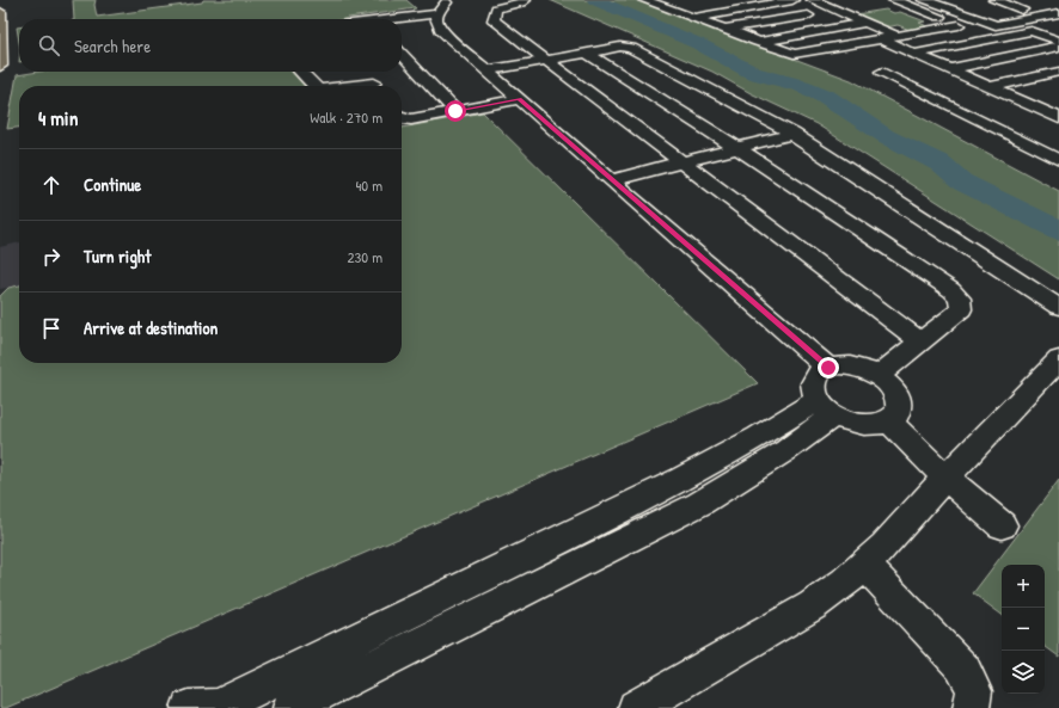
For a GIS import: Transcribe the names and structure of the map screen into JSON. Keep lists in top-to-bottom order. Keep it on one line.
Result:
{"page":{"search":"Search here","heading":["4 min","Walk · 270 m"],"list":[["Continue","40 m"],["Turn right","230 m"],"Arrive at destination"],"map_buttons":["+","−"]}}
